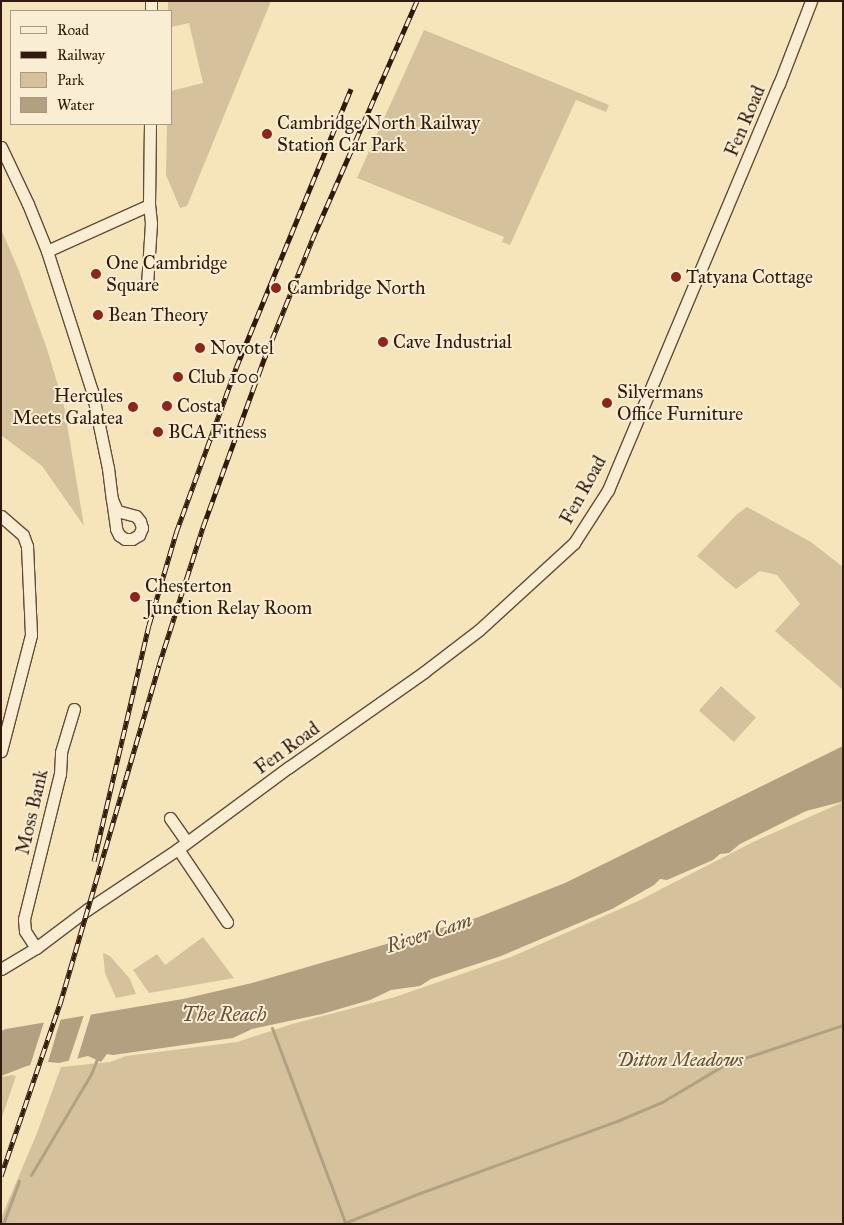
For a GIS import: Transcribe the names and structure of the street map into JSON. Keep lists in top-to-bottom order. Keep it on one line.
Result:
{"streets":{"street":["Fen Road","Moss Bank"]},"crossings":[["Fen Road","Moss Bank"]],"water":["River Cam","The Reach"],"parks":["Ditton Meadows"],"places":["Cambridge North Railway Station Car Park","One Cambridge Square","Tatyana Cottage","Cambridge North","Bean Theory","Cave Industrial","Novotel","Club 100","Silvermans Office Furniture","Costa","Hercules Meets Galatea","BCA Fitness","Chesterton Junction Relay Room"],"legend":["Road","Railway","Park","Water"]}
